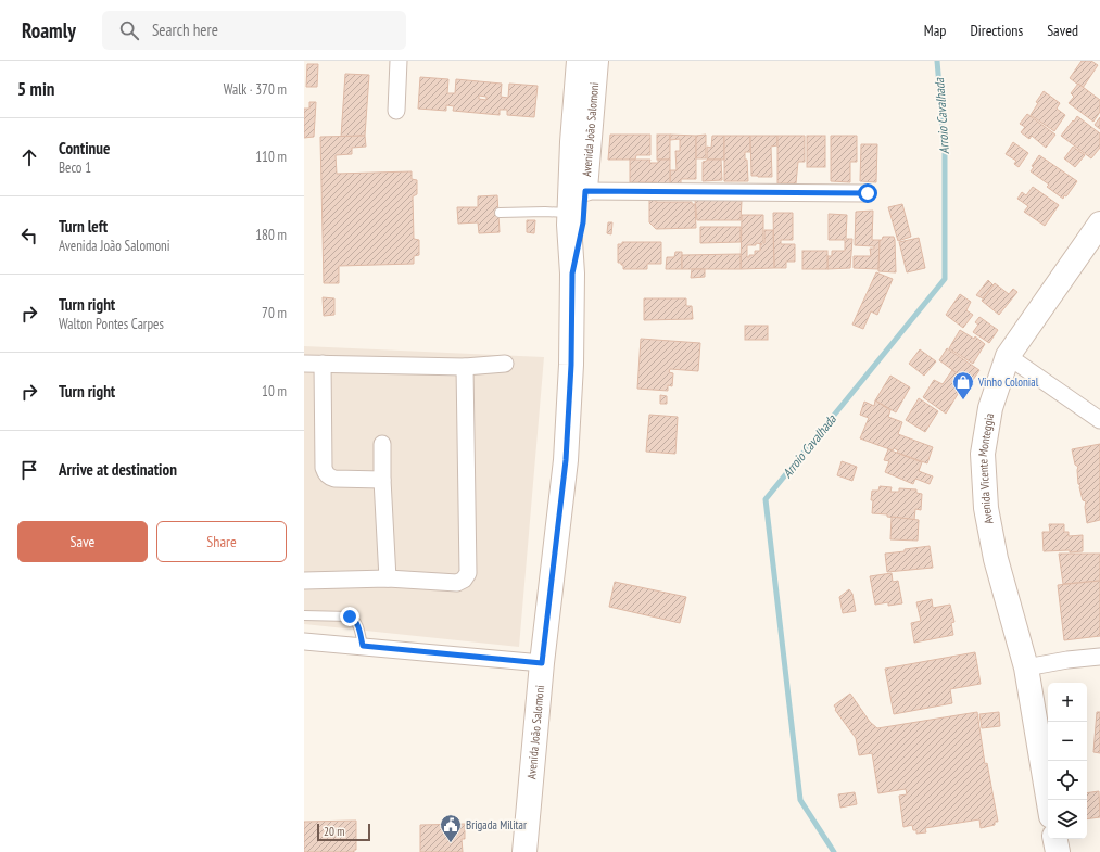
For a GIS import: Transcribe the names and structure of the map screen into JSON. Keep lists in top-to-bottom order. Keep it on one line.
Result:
{"streets":{"main road":["Avenida João Salomoni","Avenida Vicente Monteggia"]},"water":["Arroio Cavalhada"],"places":{"shop":["Vinho Colonial"],"public building":["Brigada Militar"]},"scale_bar":"20 m","page":{"header":"Roamly","search":"Search here","nav":["Map","Directions","Saved"],"heading":["5 min","Walk · 370 m"],"list":[["Continue","Beco 1","110 m"],["Turn left","Avenida João Salomoni","180 m"],["Turn right","Walton Pontes Carpes","70 m"],["Turn right","10 m"],"Arrive at destination"],"buttons":["Save","Share"],"map_buttons":["+","−"],"scale":"20 m"}}
